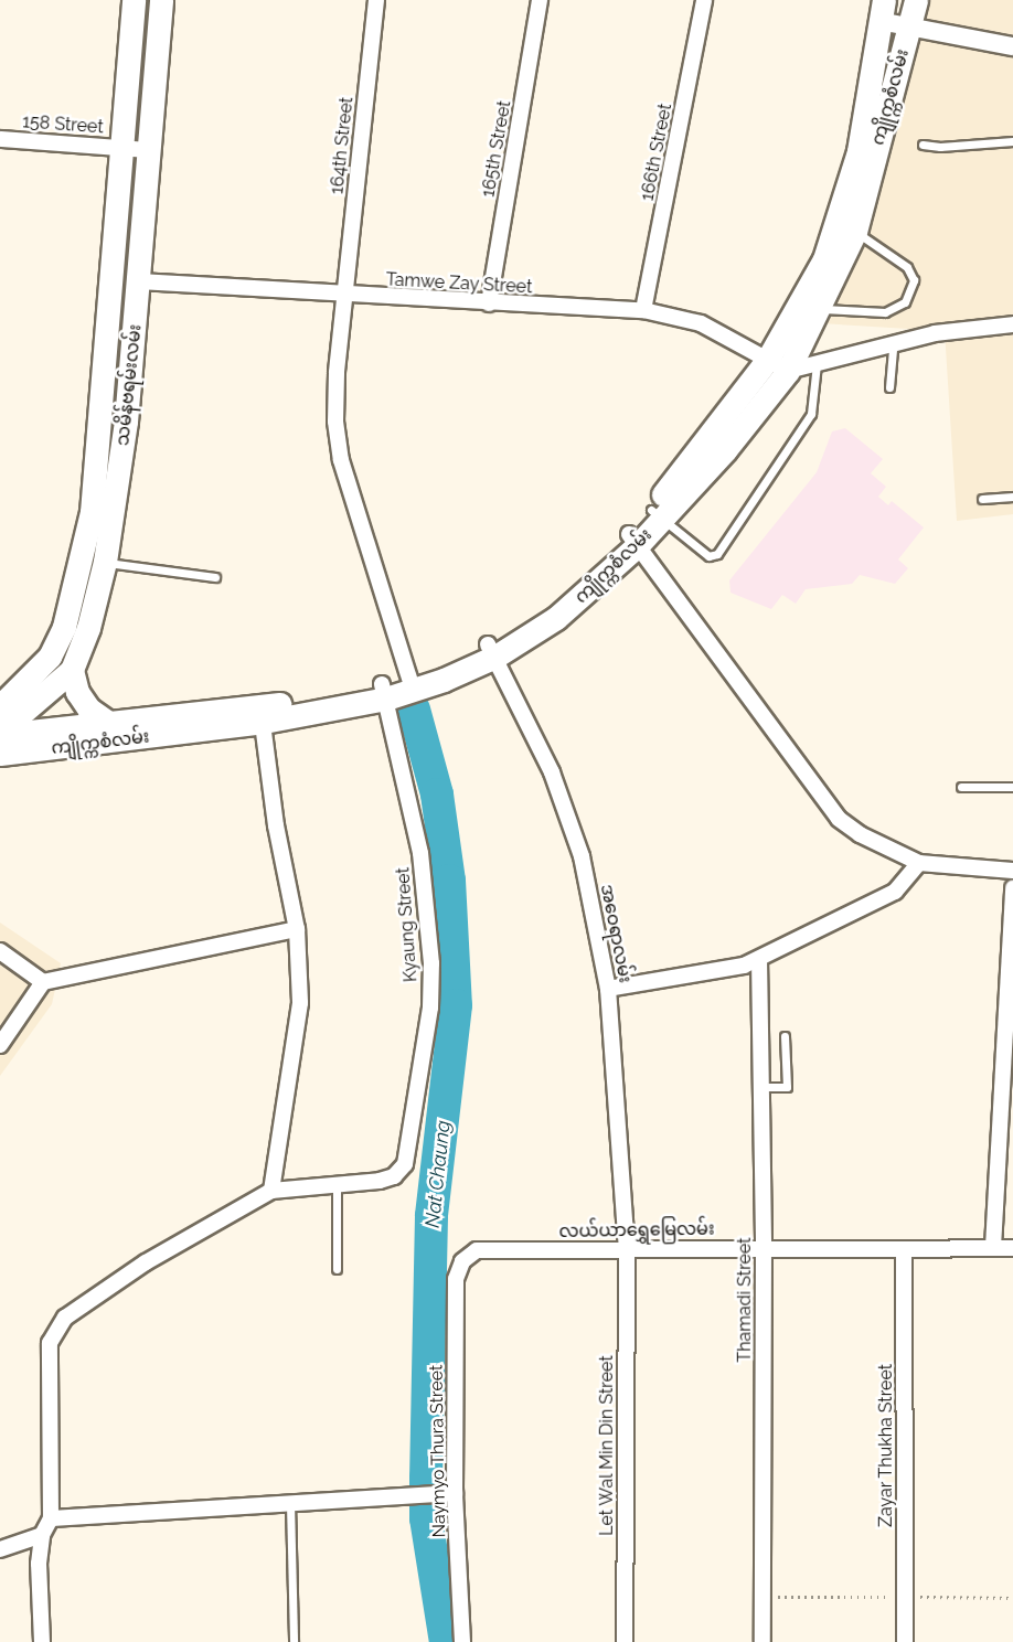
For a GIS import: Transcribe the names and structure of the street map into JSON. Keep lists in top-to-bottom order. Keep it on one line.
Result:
{"streets":{"main road":["ကျိုက္ကစံလမ်း","သမိန်ဗရမ်းလမ်း"],"street":["158 Street","164th Street","165th Street","166th Street","Tamwe Zay Street","Kyaung Street","အဝေရာလမ်း","လယ်ယာရွှေမြေလမ်း","Thamadi Street","Let Wal Min Din Street","Zayar Thukha Street","Naymyo Thura Street"]},"crossings":[["ကျိုက္ကစံလမ်း","164th Street"],["ကျိုက္ကစံလမ်း","Tamwe Zay Street"],["ကျိုက္ကစံလမ်း","သမိန်ဗရမ်းလမ်း"],["ကျိုက္ကစံလမ်း","Kyaung Street"],["ကျိုက္ကစံလမ်း","အဝေရာလမ်း"],["158 Street","သမိန်ဗရမ်းလမ်း"],["164th Street","Tamwe Zay Street"],["165th Street","Tamwe Zay Street"],["166th Street","Tamwe Zay Street"],["Tamwe Zay Street","သမိန်ဗရမ်းလမ်း"],["အဝေရာလမ်း","လယ်ယာရွှေမြေလမ်း"],["အဝေရာလမ်း","Let Wal Min Din Street"],["လယ်ယာရွှေမြေလမ်း","Thamadi Street"],["လယ်ယာရွှေမြေလမ်း","Let Wal Min Din Street"],["လယ်ယာရွှေမြေလမ်း","Zayar Thukha Street"],["လယ်ယာရွှေမြေလမ်း","Naymyo Thura Street"]],"water":["Nat Chaung"]}
